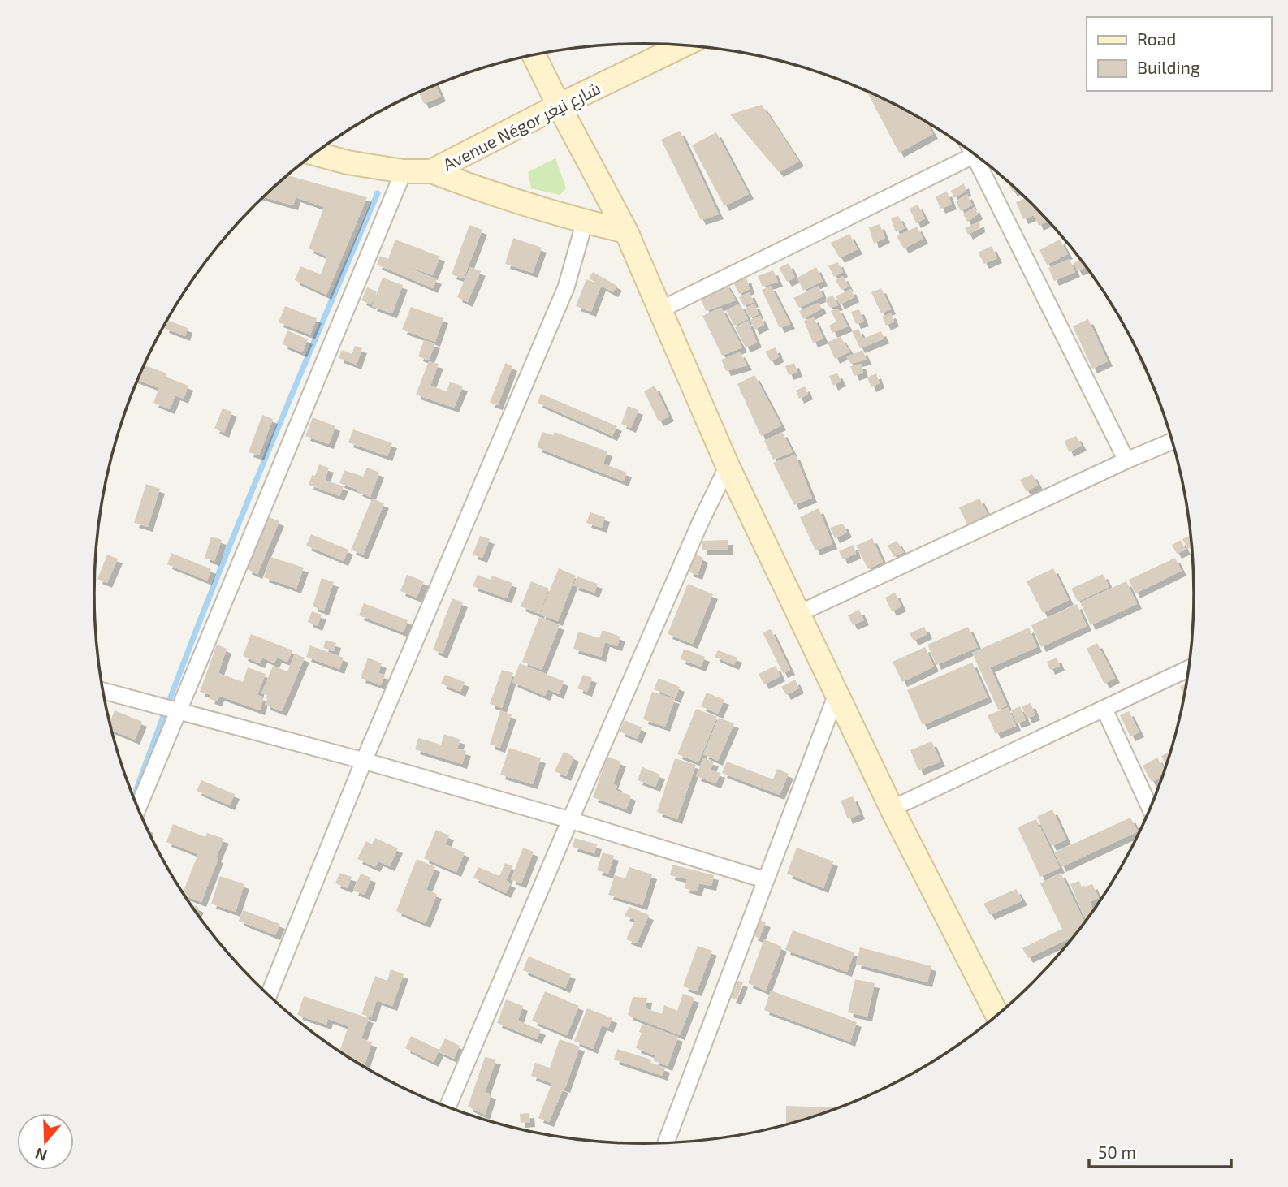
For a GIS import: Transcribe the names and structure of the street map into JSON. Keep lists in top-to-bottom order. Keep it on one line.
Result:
{"streets":{"street":["Avenue Négor شارع نيغر"]},"legend":["Road","Building"],"scale_bar":"50 m","north":"bottom"}
